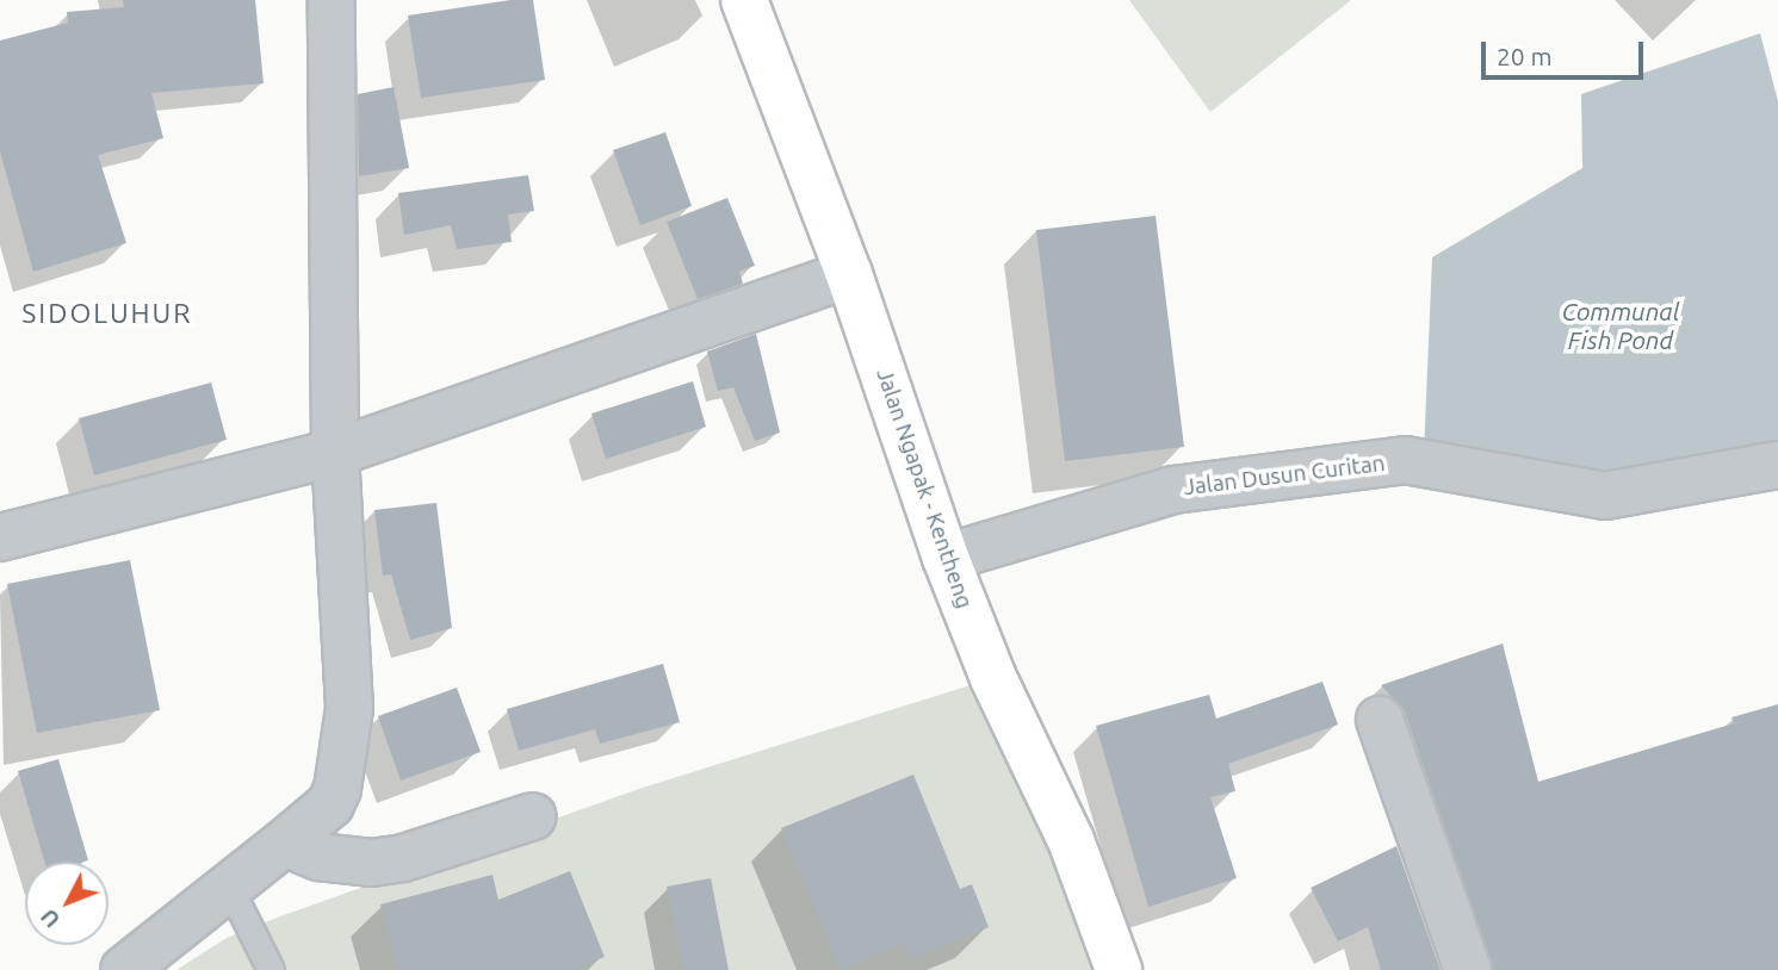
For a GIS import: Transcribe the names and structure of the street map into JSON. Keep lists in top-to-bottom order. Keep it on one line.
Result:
{"streets":{"main road":["Jalan Ngapak - Kentheng"],"street":["Jalan Dusun Curitan"]},"crossings":[["Jalan Dusun Curitan","Jalan Ngapak - Kentheng"]],"districts":["SIDOLUHUR"],"water":["Communal Fish Pond"],"scale_bar":"20 m","north":"bottom left"}
